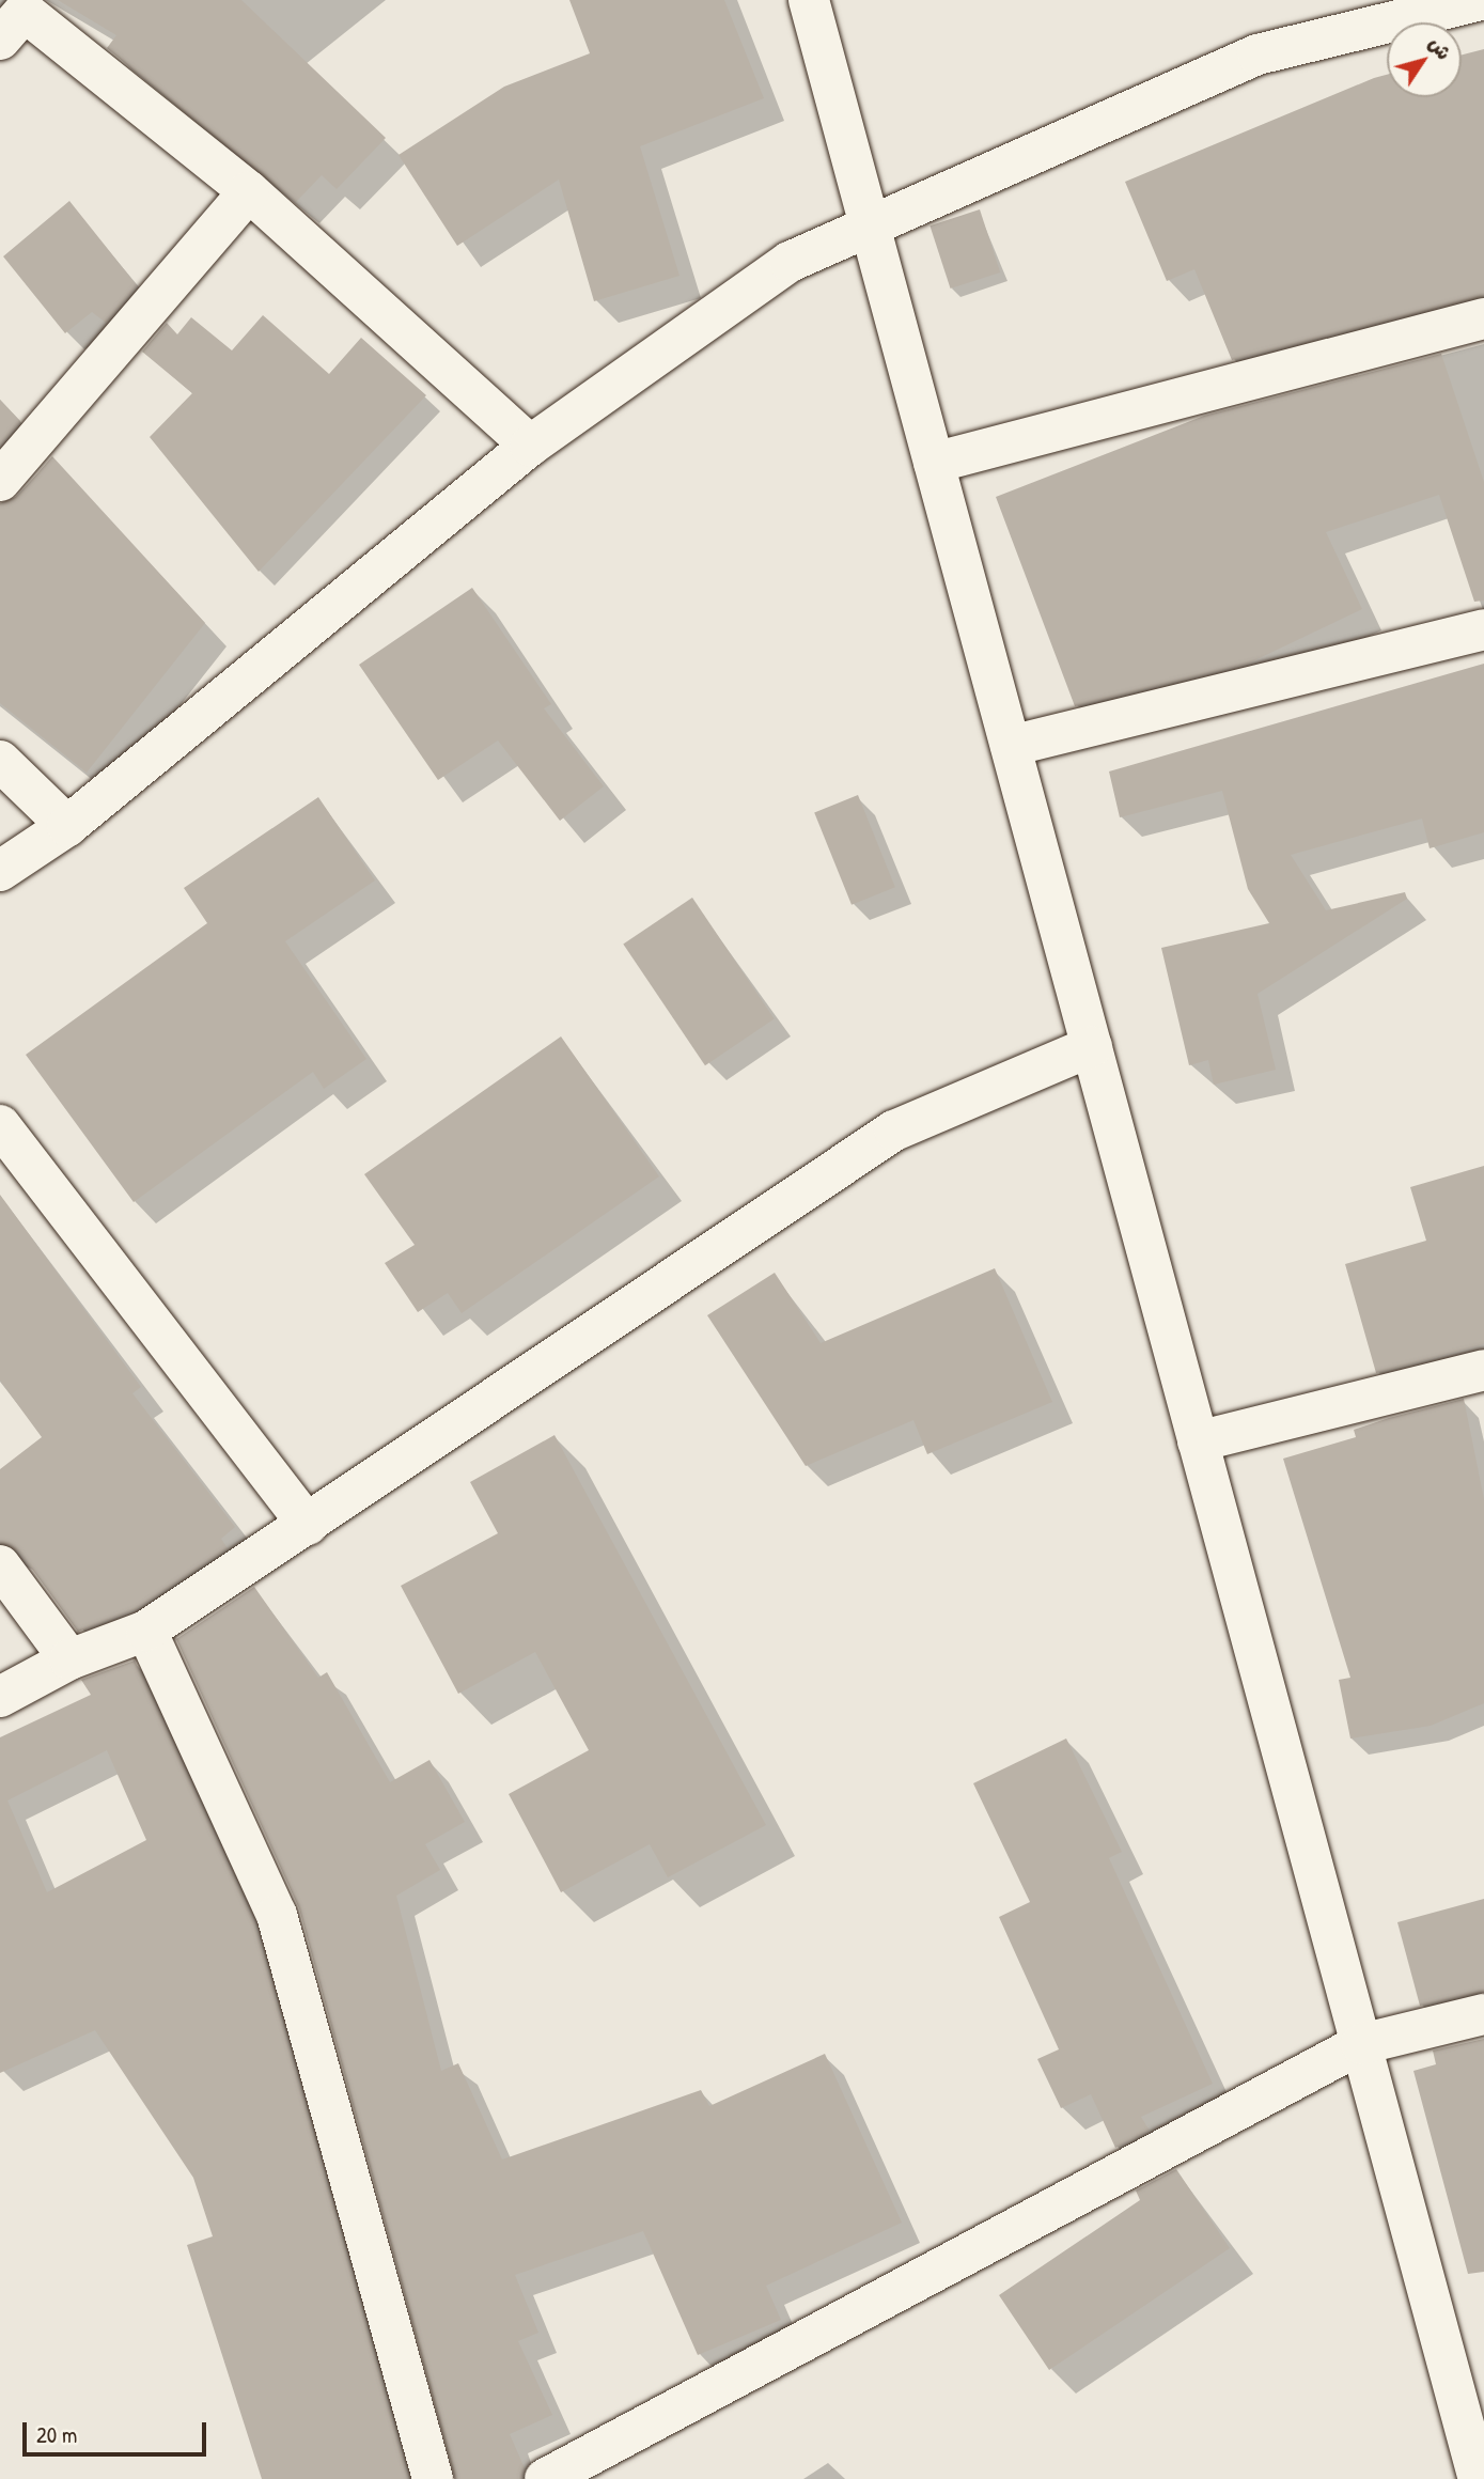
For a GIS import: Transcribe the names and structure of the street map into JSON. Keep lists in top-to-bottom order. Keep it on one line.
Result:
{"scale_bar":"20 m","north":"top right"}
